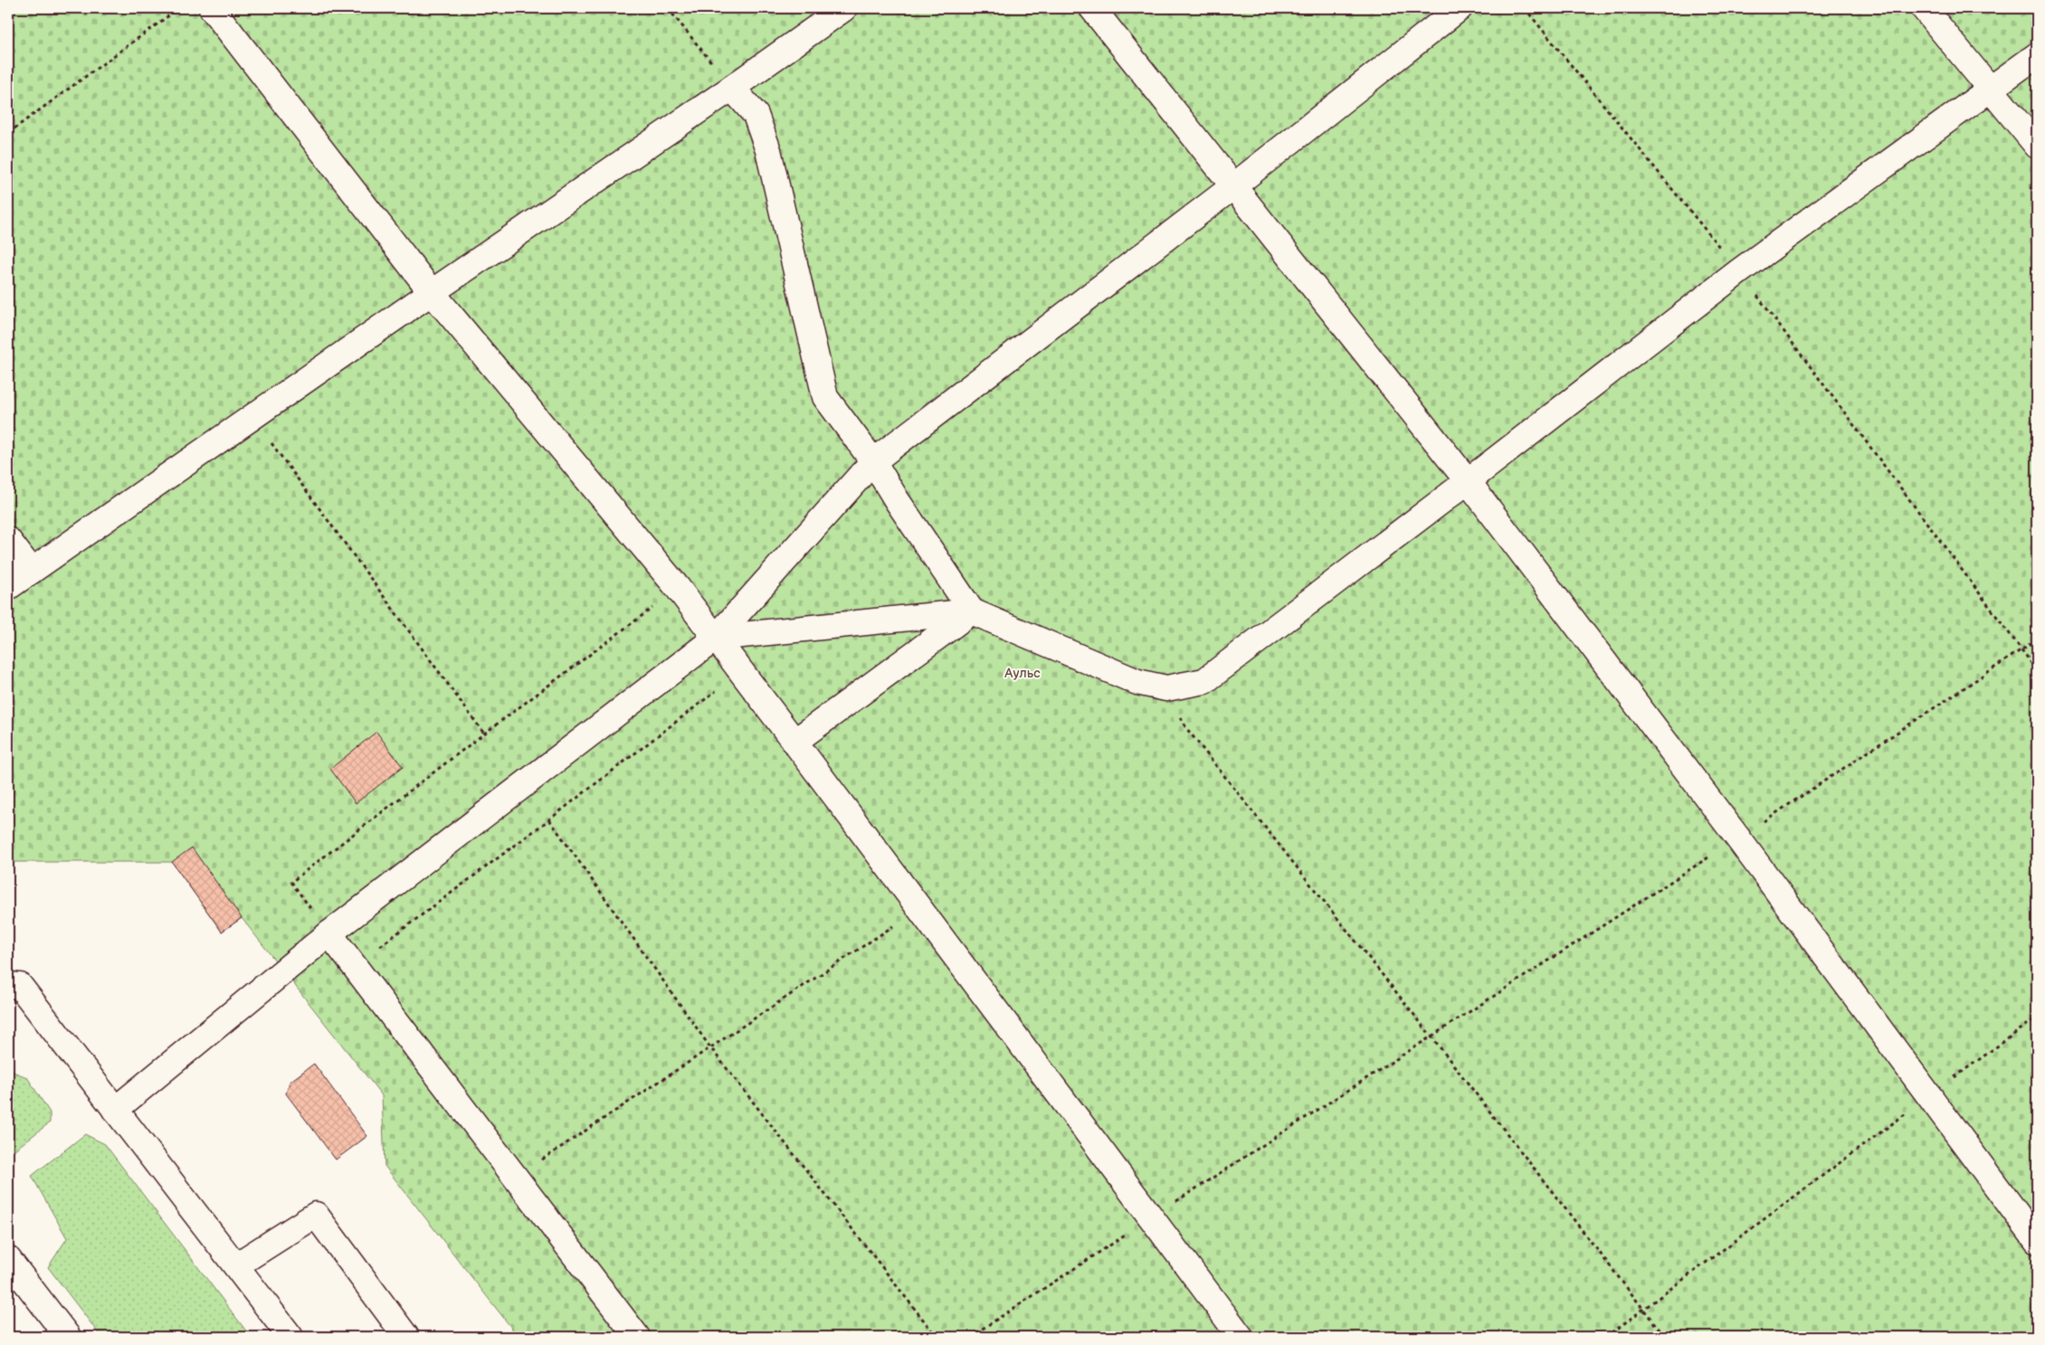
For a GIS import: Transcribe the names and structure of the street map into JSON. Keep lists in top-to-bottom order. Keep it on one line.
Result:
{"parks":["Аульс"]}
